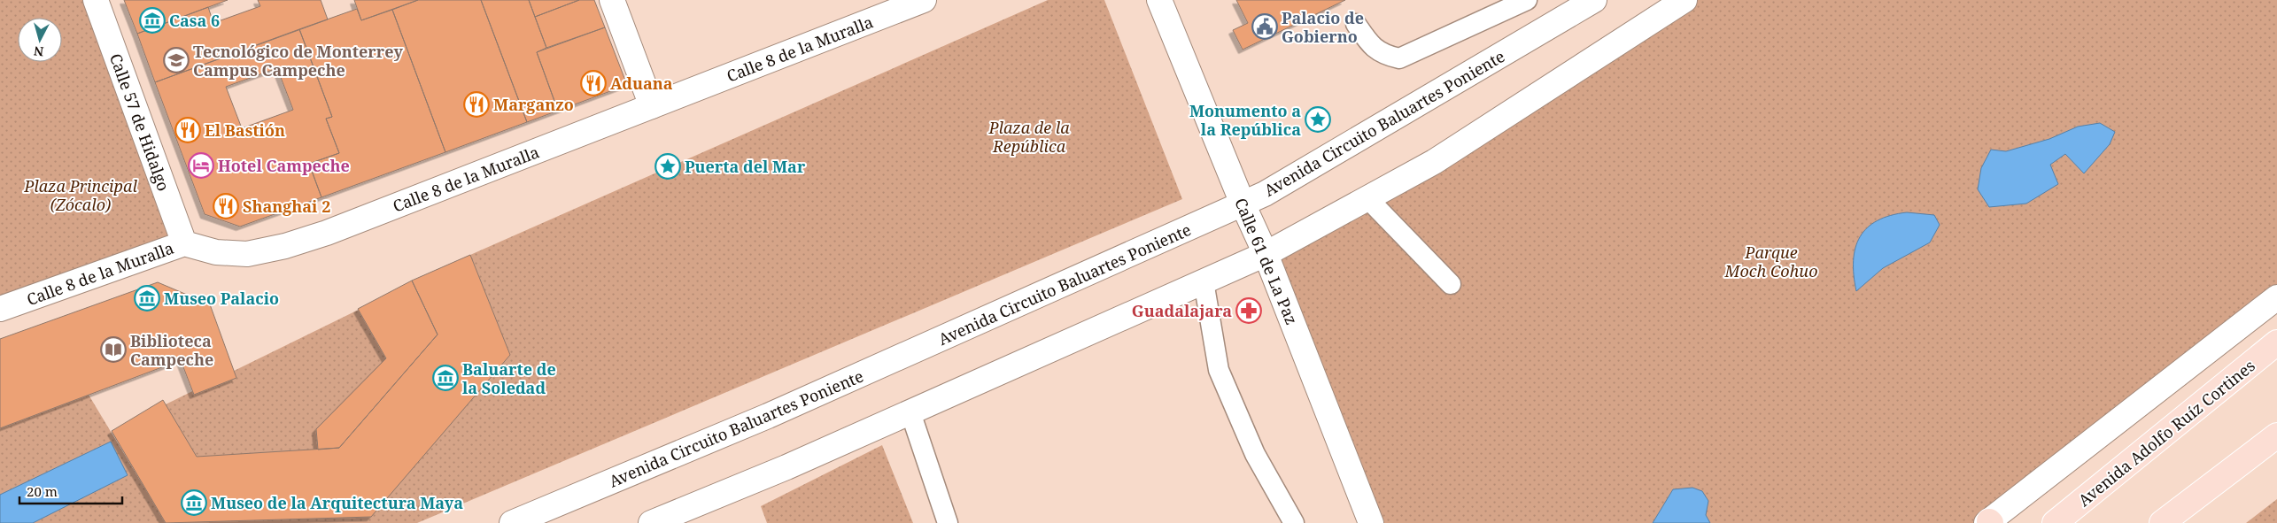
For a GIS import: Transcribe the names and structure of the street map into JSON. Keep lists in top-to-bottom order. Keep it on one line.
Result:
{"streets":{"main road":["Calle 8 de la Muralla","Calle 57 de Hidalgo","Avenida Circuito Baluartes Poniente","Calle 61 de La Paz","Avenida Adolfo Ruíz Cortines"]},"crossings":[["Calle 8 de la Muralla","Calle 57 de Hidalgo"],["Avenida Circuito Baluartes Poniente","Calle 61 de La Paz"]],"parks":["Plaza de la República","Plaza Principal (Zócalo)","Parque Moch Cohuo"],"places":{"museum":["Casa 6","Museo Palacio","Baluarte de la Soledad","Museo de la Arquitectura Maya"],"public building":["Palacio de Gobierno"],"school or university":["Tecnológico de Monterrey Campus Campeche"],"restaurant":["Aduana","Marganzo","El Bastión","Shanghai 2"],"place":["Monumento a la República","Puerta del Mar"],"hotel":["Hotel Campeche"],"pharmacy":["Guadalajara"],"library":["Biblioteca Campeche"]},"scale_bar":"20 m","north":"bottom"}
